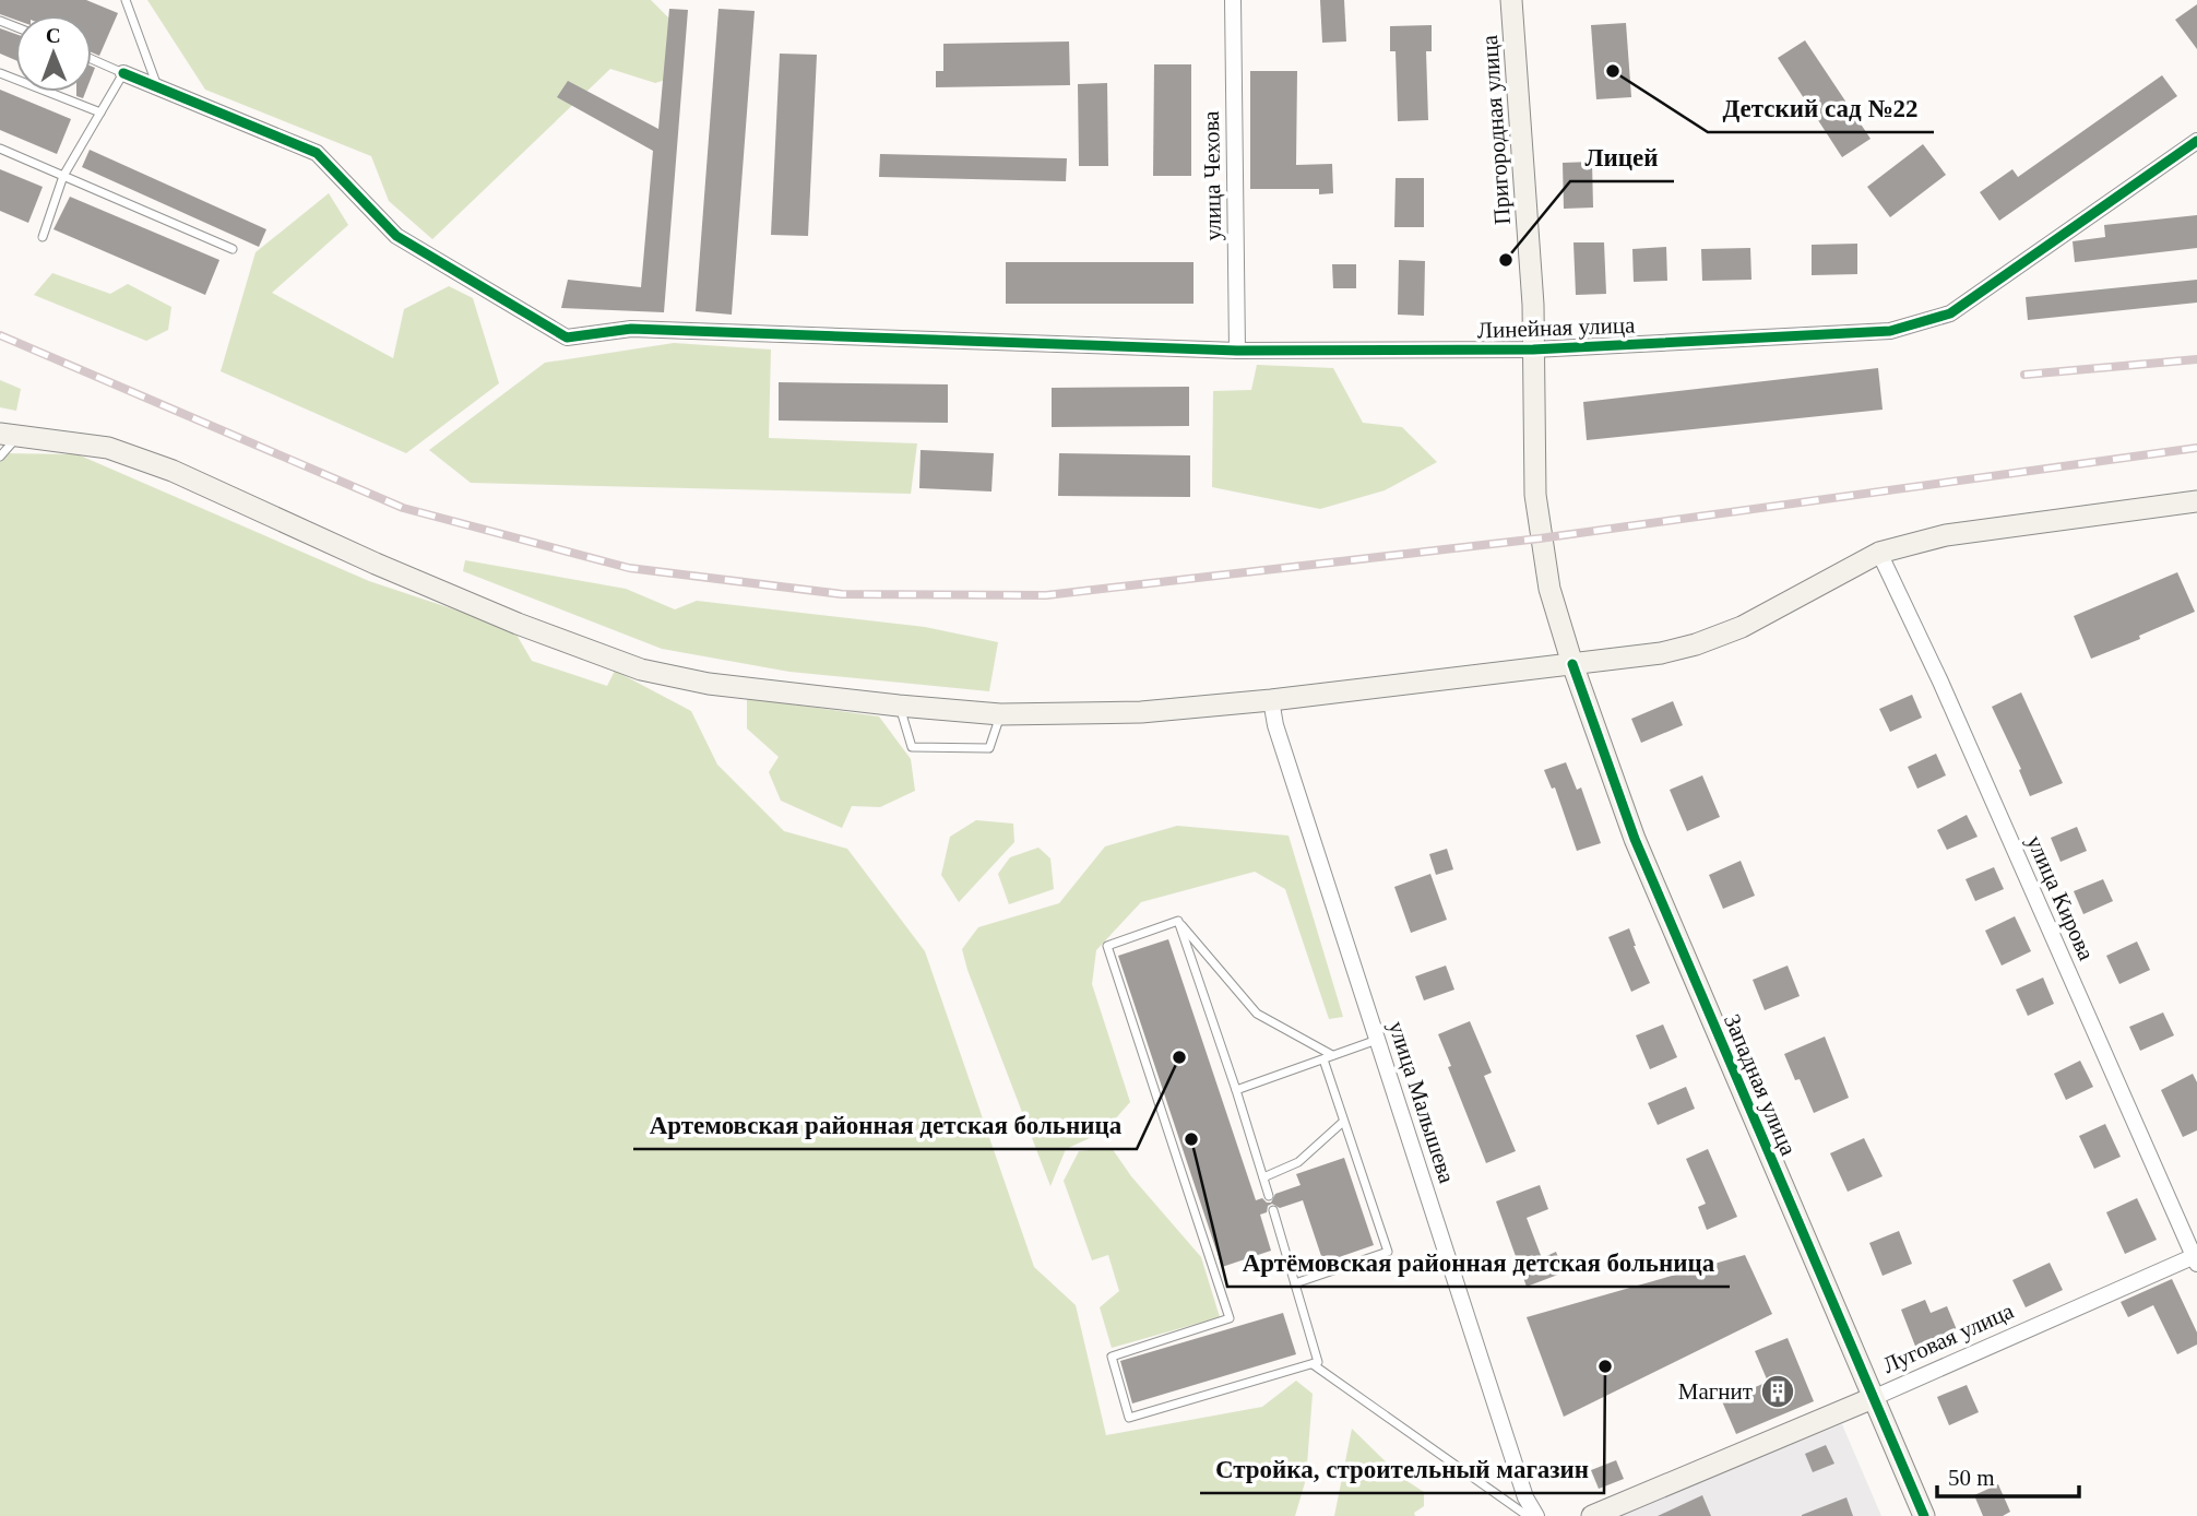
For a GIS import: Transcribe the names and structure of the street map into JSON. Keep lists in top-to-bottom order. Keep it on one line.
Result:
{"streets":{"main road":["Пригородная улица","Западная улица","Луговая улица"],"street":["улица Чехова","Линейная улица","улица Кирова","улица Малышева"]},"crossings":[["Пригородная улица","Линейная улица"],["Пригородная улица","Западная улица"],["улица Чехова","Линейная улица"],["улица Кирова","Луговая улица"],["Западная улица","Луговая улица"]],"places":{"other":["Детский сад №22","Лицей","Артемовская районная детская больница","Артёмовская районная детская больница","Стройка, строительный магазин"],"building":["Магнит"]},"scale_bar":"50 m","north":"top"}
